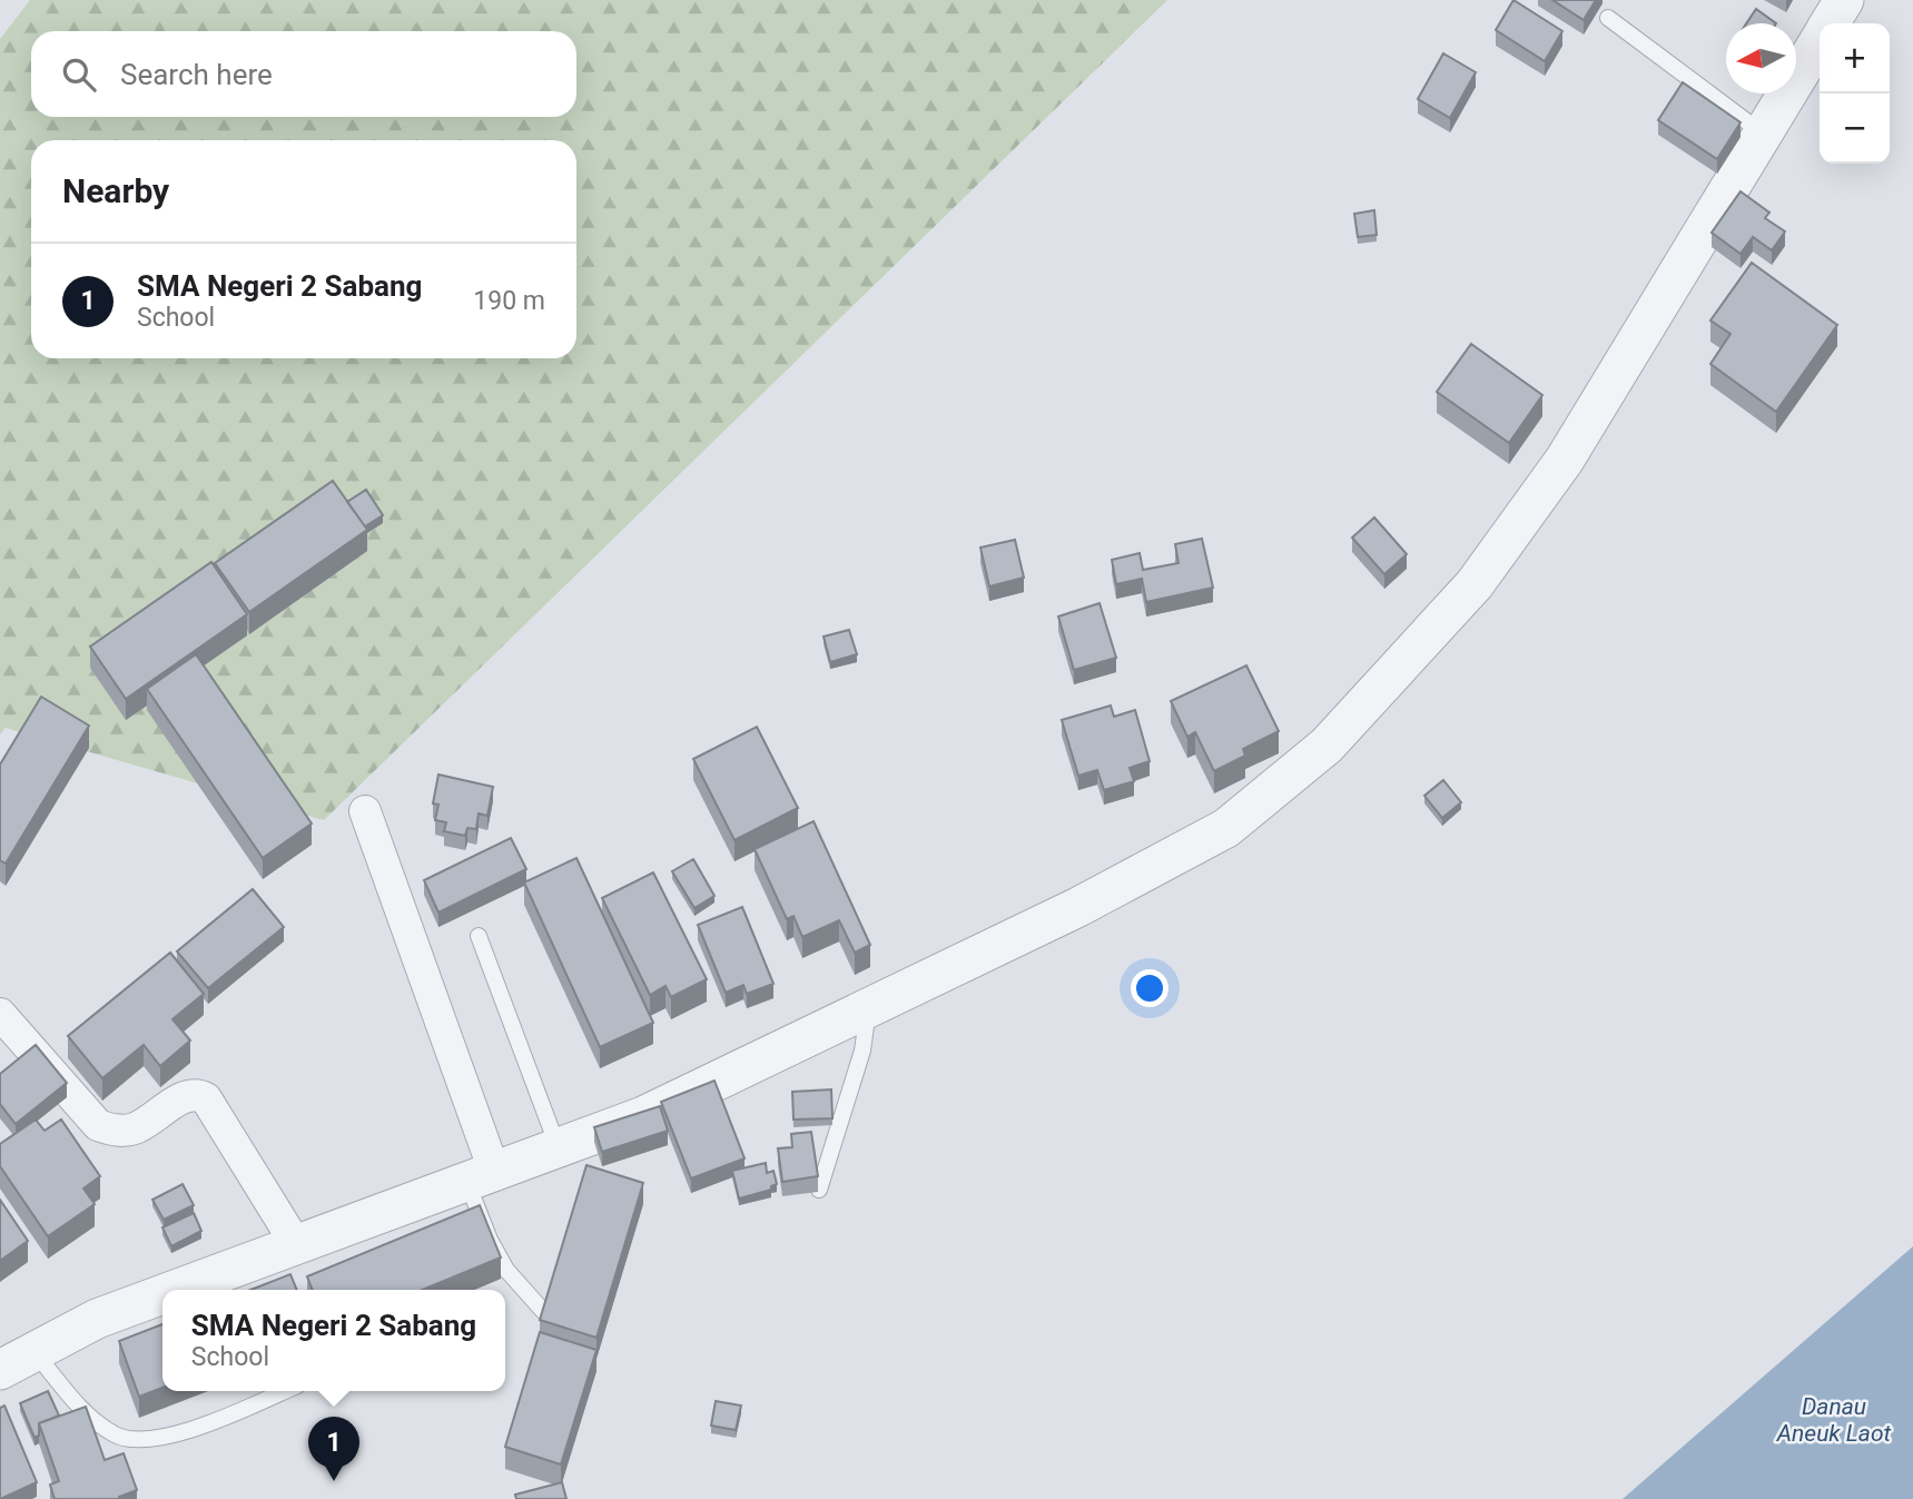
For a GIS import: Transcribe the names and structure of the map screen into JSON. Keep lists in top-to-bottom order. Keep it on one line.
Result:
{"water":["Danau Aneuk Laot"],"north":"left","page":{"map_buttons":["+","−"],"search":"Search here","heading":"Nearby","list":[{"mark":"1","name":"SMA Negeri 2 Sabang","note":"School","value":"190 m"}],"popup":["SMA Negeri 2 Sabang","School"],"pins":"1"}}
